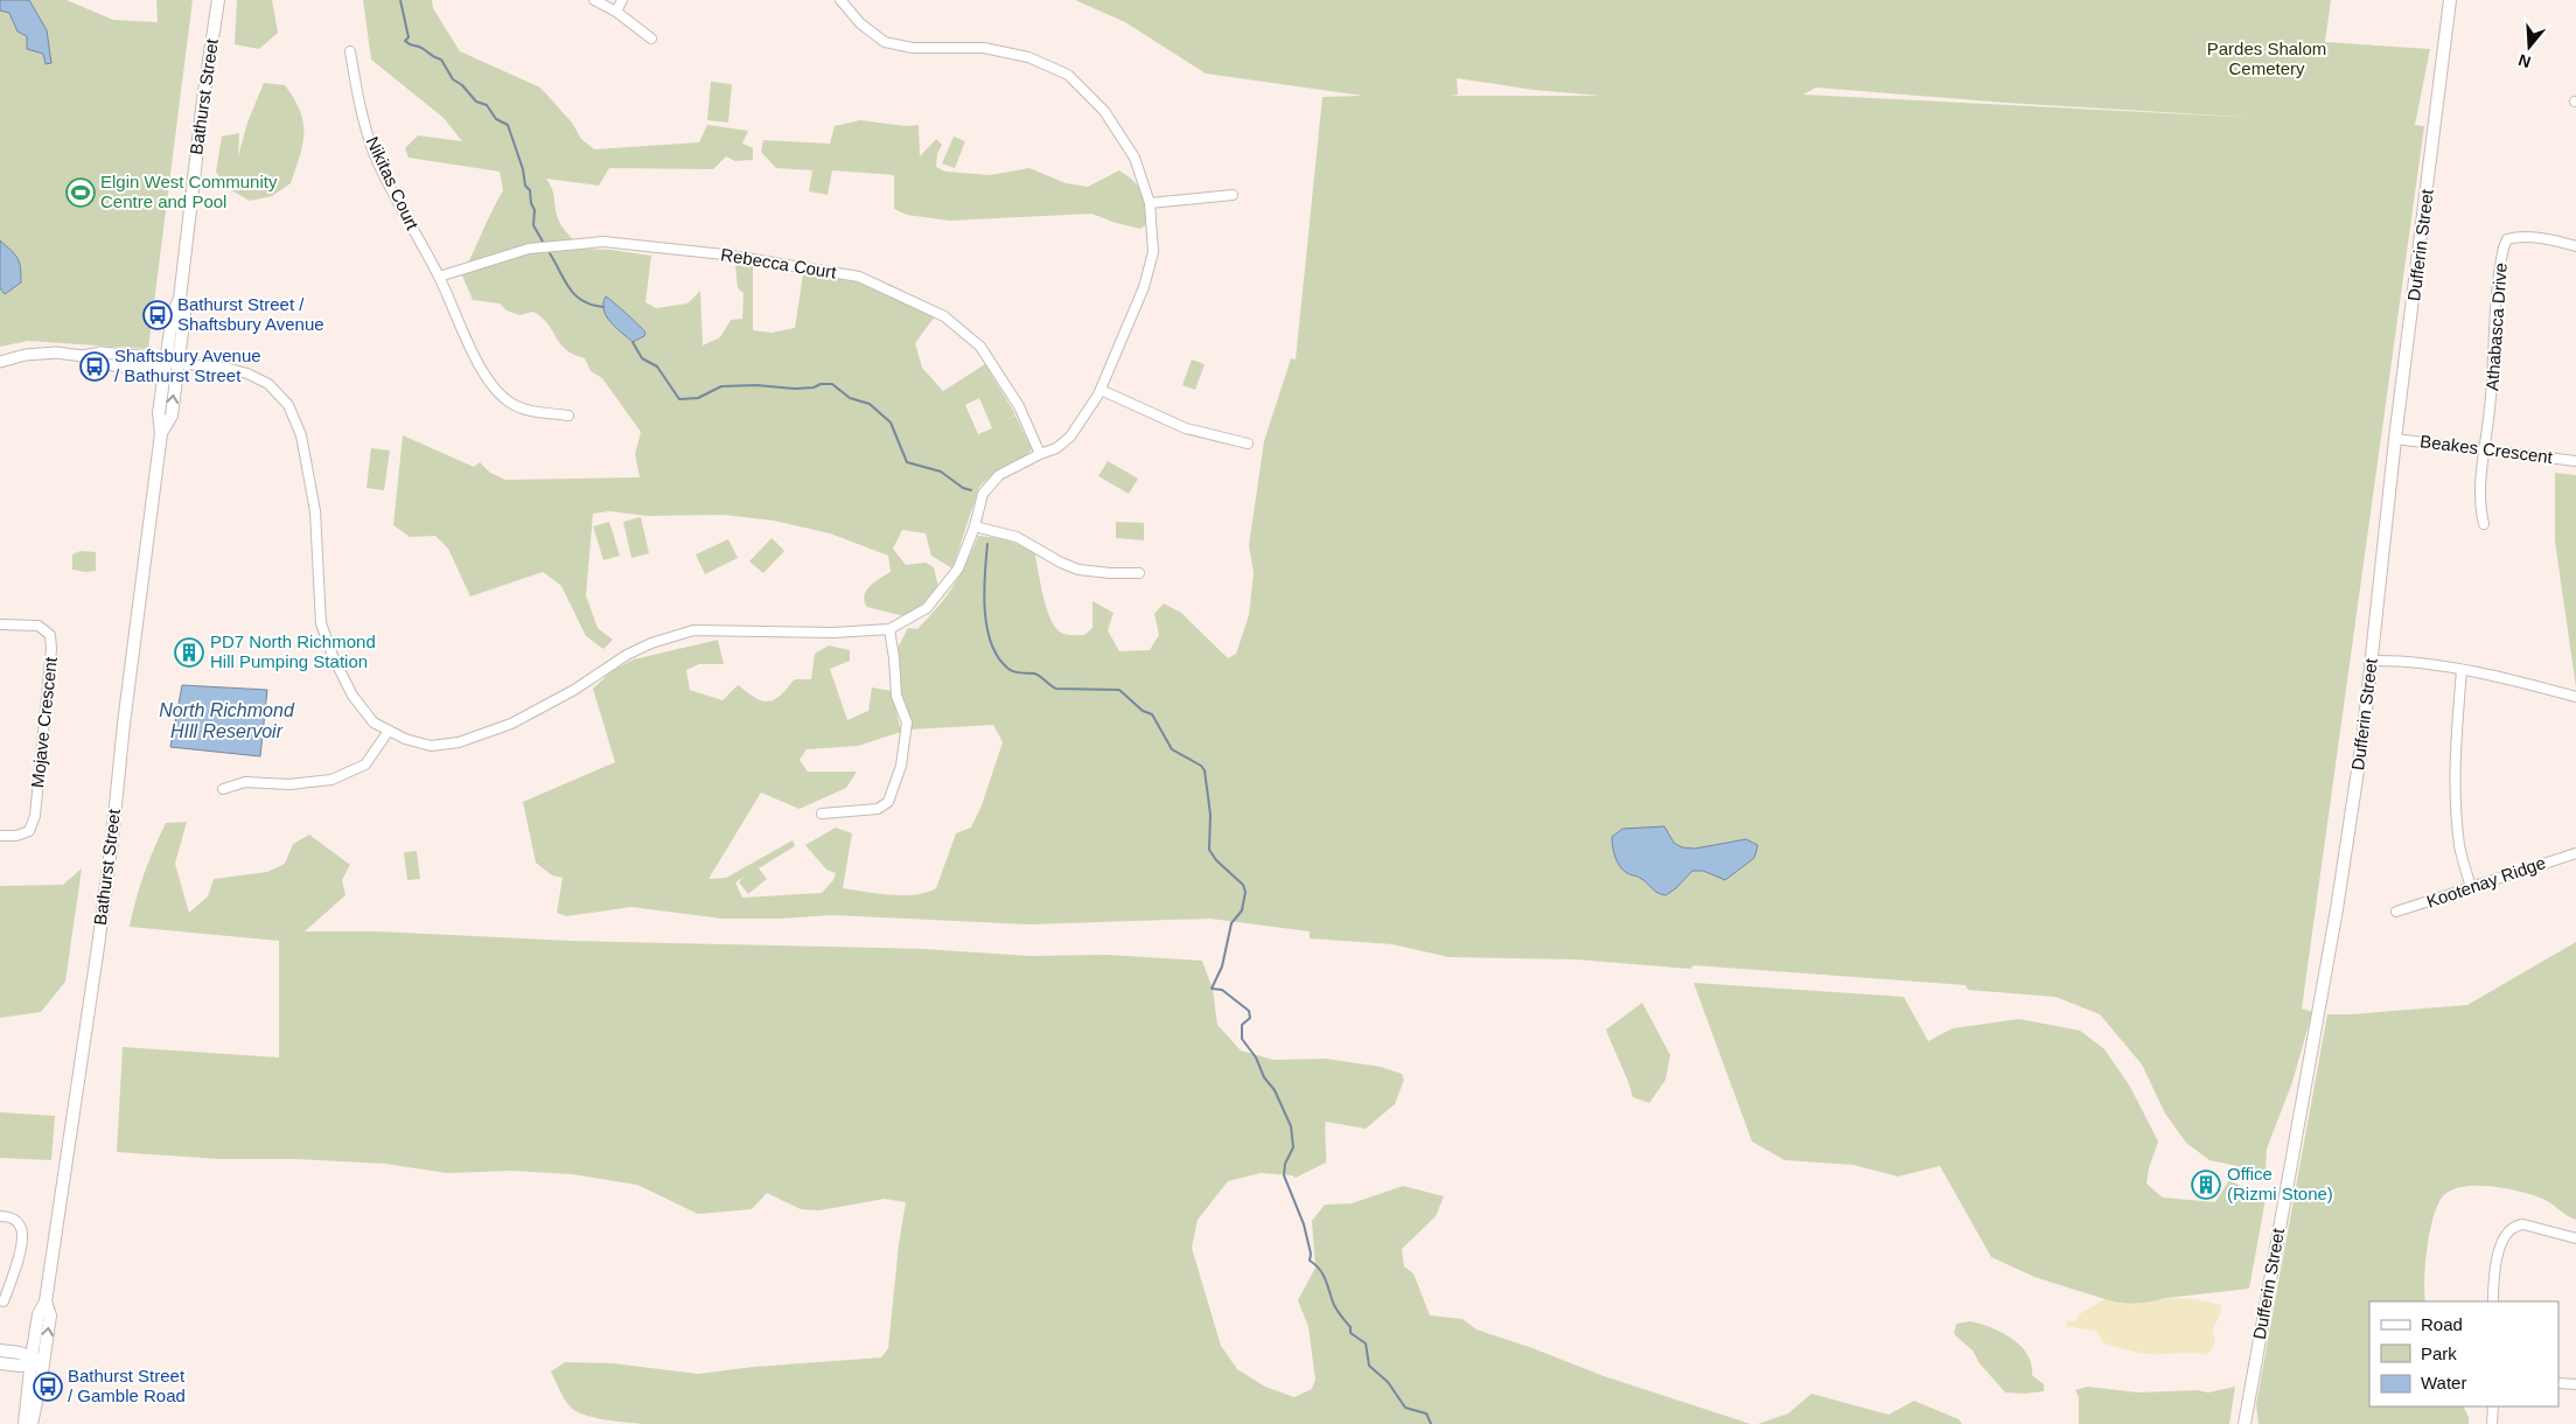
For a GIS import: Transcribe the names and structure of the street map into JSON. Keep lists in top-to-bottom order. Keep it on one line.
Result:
{"streets":{"main road":["Bathurst Street","Dufferin Street"],"street":["Nikitas Court","Rebecca Court","Athabasca Drive","Beakes Crescent","Mojave Crescent","Kootenay Ridge"]},"crossings":[["Nikitas Court","Rebecca Court"],["Dufferin Street","Beakes Crescent"],["Athabasca Drive","Beakes Crescent"]],"water":["North Richmond HIll Reservoir"],"parks":["Pardes Shalom Cemetery"],"places":{"sports":["Elgin West Community Centre and Pool"],"bus stop":["Bathurst Street / Shaftsbury Avenue","Shaftsbury Avenue / Bathurst Street","Bathurst Street / Gamble Road"],"building":["PD7 North Richmond Hill Pumping Station","Office (Rizmi Stone)"]},"legend":["Road","Park","Water"],"north":"bottom"}
